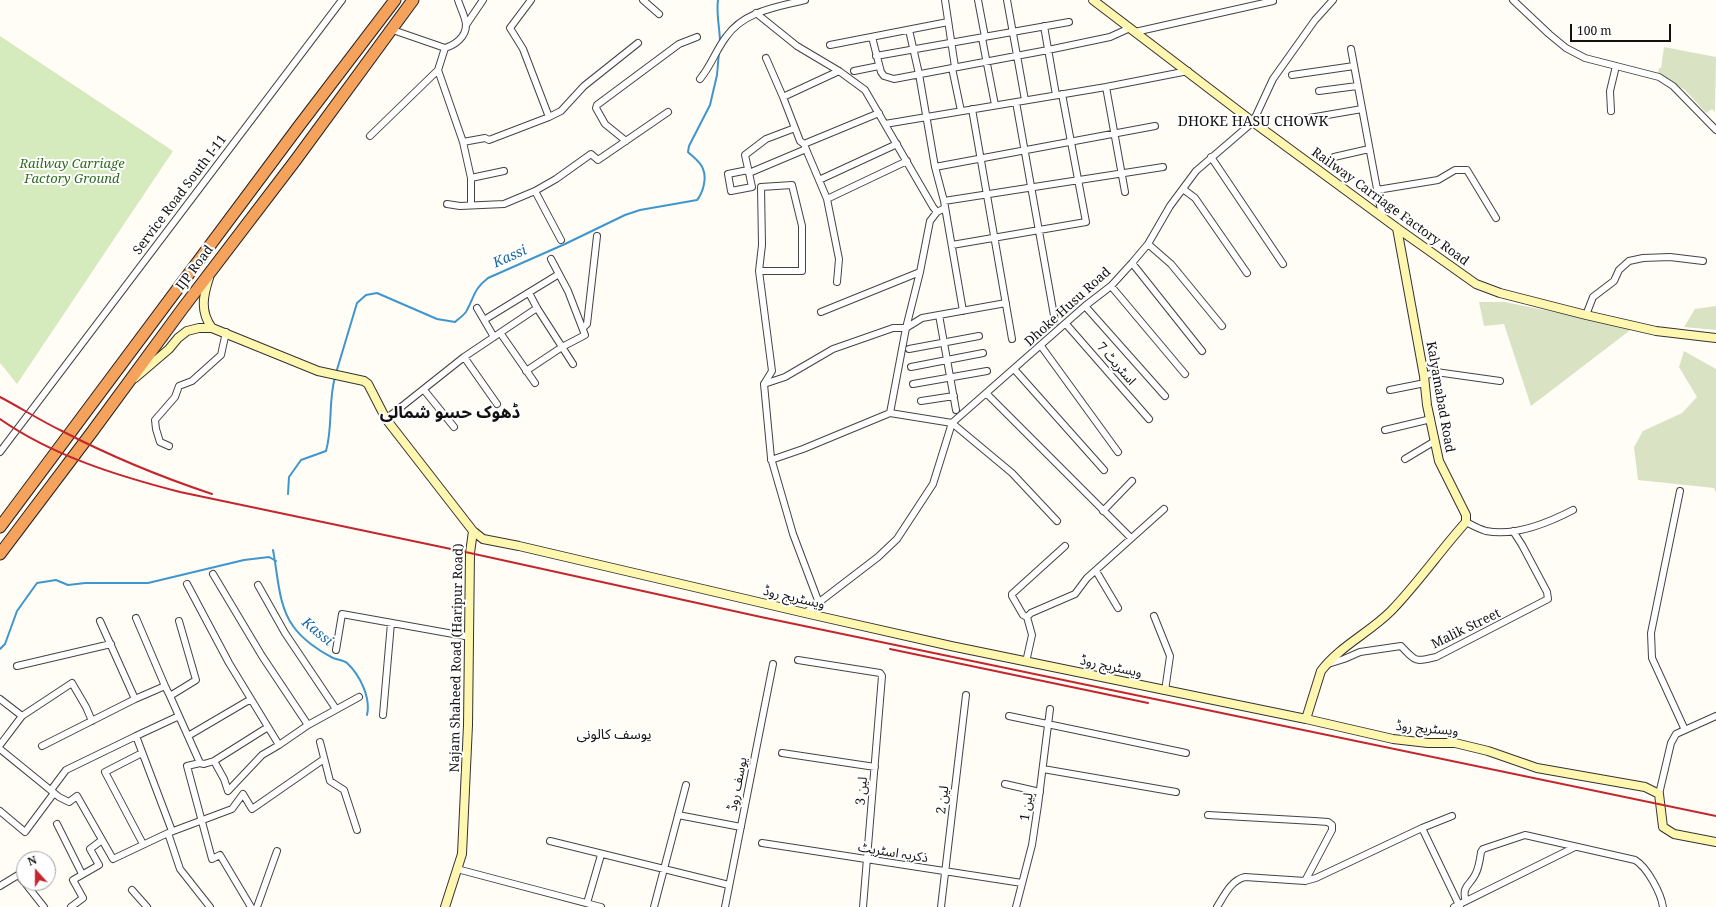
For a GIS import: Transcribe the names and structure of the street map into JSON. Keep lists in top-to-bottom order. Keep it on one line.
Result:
{"streets":{"highway":["IJP Road"],"main road":["Railway Carriage Factory Road","Kalyamabad Road","ویسٹریج روڈ","Najam Shaheed Road (Haripur Road)"],"street":["Service Road South I-11","Dhoke Husu Road","اسٹریٹ 7","Malik Street","یوسف روڈ","لین 3","لین 2","لین 1","ذکریہ اسٹریٹ"]},"crossings":[["Railway Carriage Factory Road","Dhoke Husu Road"],["Railway Carriage Factory Road","Kalyamabad Road"],["Dhoke Husu Road","اسٹریٹ 7"],["ویسٹریج روڈ","Najam Shaheed Road (Haripur Road)"],["لین 3","ذکریہ اسٹریٹ"],["لین 2","ذکریہ اسٹریٹ"],["لین 1","ذکریہ اسٹریٹ"]],"districts":["DHOKE HASU CHOWK","ڈھوک حسو شمالی","یوسف کالونی"],"water":["Kassi"],"parks":["Railway Carriage Factory Ground"],"scale_bar":"100 m","north":"top"}
